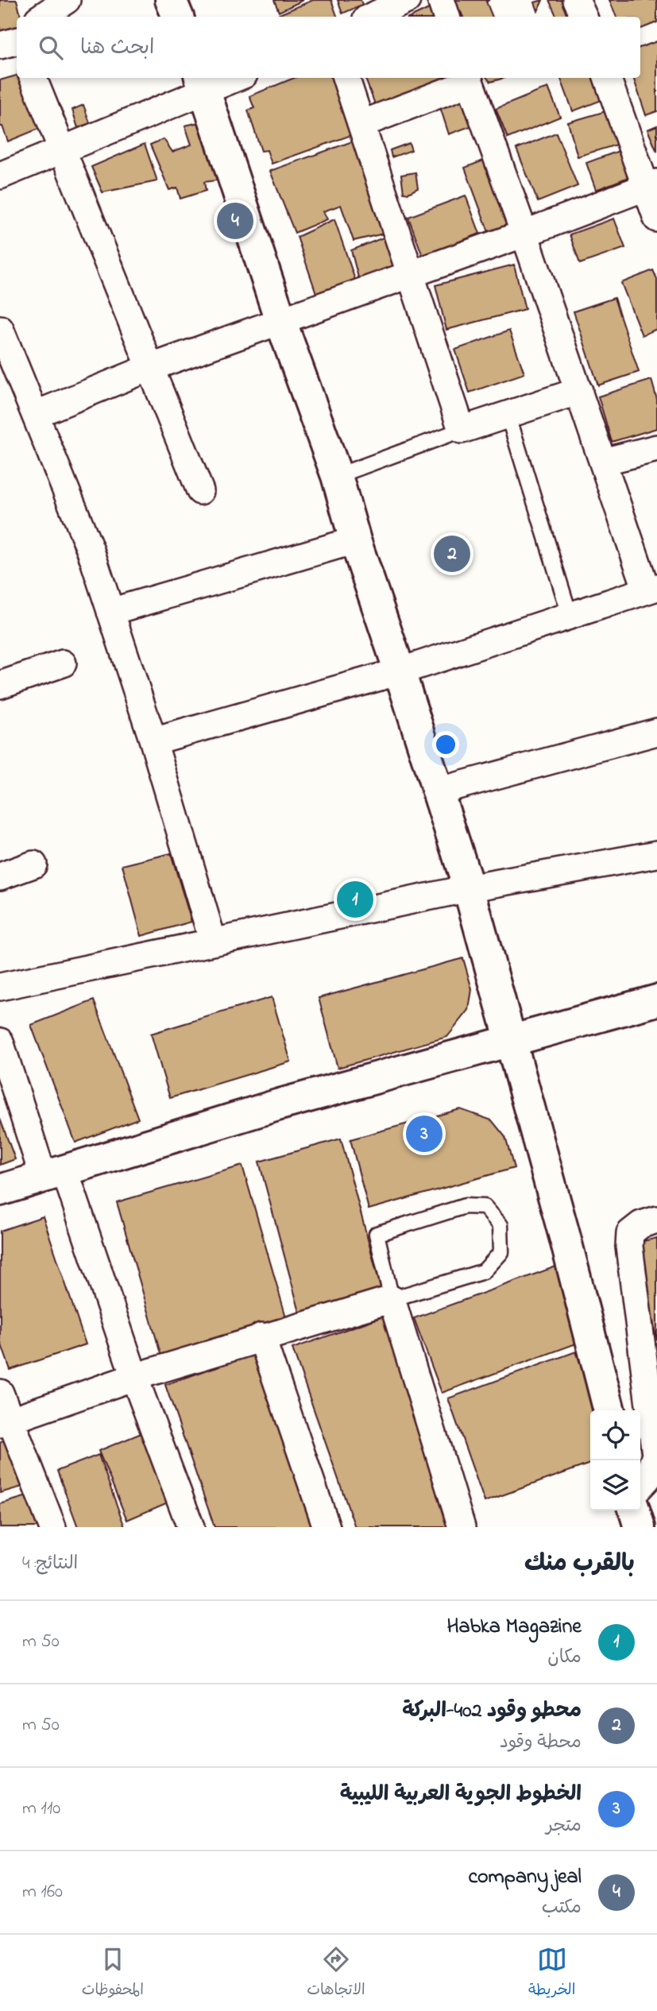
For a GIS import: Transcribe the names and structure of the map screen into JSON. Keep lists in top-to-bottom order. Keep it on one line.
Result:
{"page":{"search":"ابحث هنا","pins":["4","2","1","3"],"heading":["بالقرب منك","النتائج: 4"],"list":[{"mark":"1","name":"Habka Magazine","note":"مكان","value":"50 m"},{"mark":"2","name":"محطو وقود 402-البركة","note":"محطة وقود","value":"50 m"},{"mark":"3","name":"الخطوط الجوية العربية الليبية","note":"متجر","value":"110 m"},{"mark":"4","name":"company jeal","note":"مكتب","value":"160 m"}],"nav":["الخريطة","الاتجاهات","المحفوظات"]}}
